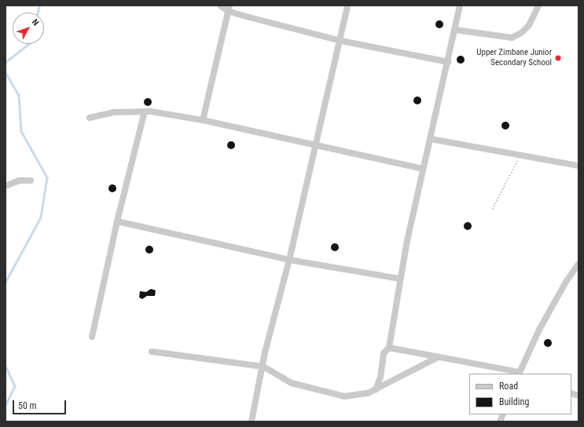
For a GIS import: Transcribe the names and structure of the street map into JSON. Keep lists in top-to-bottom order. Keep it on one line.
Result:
{"places":["Upper Zimbane Junior Secondary School"],"legend":["Road","Building"],"scale_bar":"50 m","north":"top right"}
